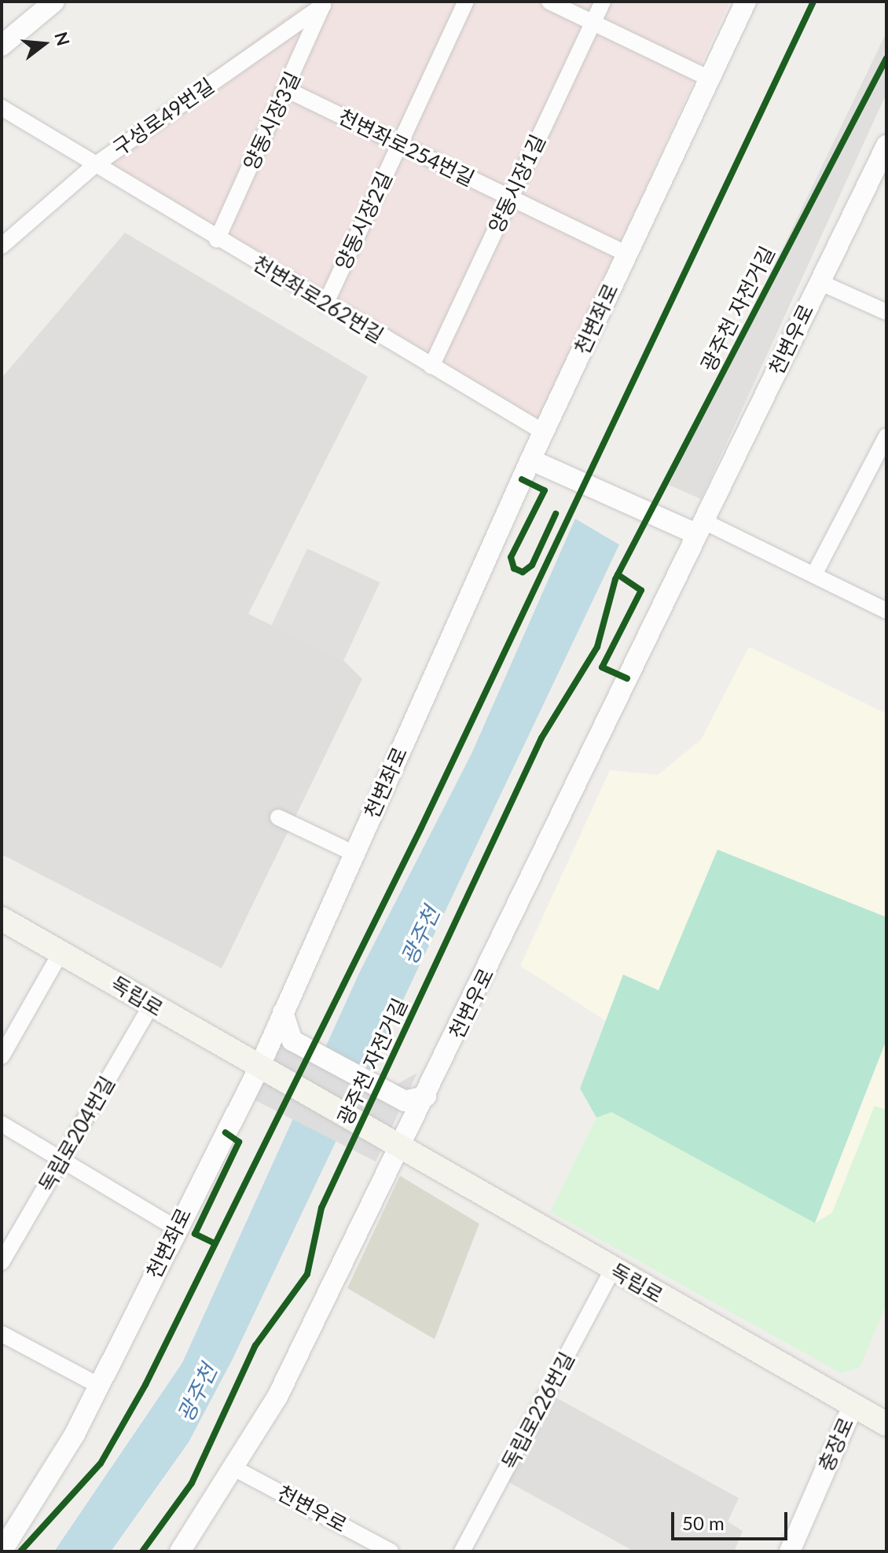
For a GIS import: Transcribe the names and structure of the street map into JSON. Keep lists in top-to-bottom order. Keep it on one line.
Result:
{"streets":{"main road":["독립로"],"street":["구성로49번길","양동시장3길","천변좌로254번길","양동시장1길","양동시장2길","천변좌로262번길","천변좌로","천변우로","독립로204번길","독립로226번길","충장로"],"cycle path":["광주천 자전거길"]},"crossings":[["구성로49번길","양동시장3길"],["구성로49번길","천변좌로262번길"],["양동시장3길","천변좌로254번길"],["양동시장3길","천변좌로262번길"],["천변좌로254번길","양동시장1길"],["천변좌로254번길","양동시장2길"],["천변좌로254번길","천변좌로"],["양동시장1길","천변좌로262번길"],["양동시장2길","천변좌로262번길"],["천변좌로262번길","천변좌로"],["천변좌로","독립로"],["천변우로","독립로"],["독립로","독립로204번길"],["독립로","독립로226번길"],["독립로","충장로"]],"water":["광주천"],"scale_bar":"50 m","north":"right"}
